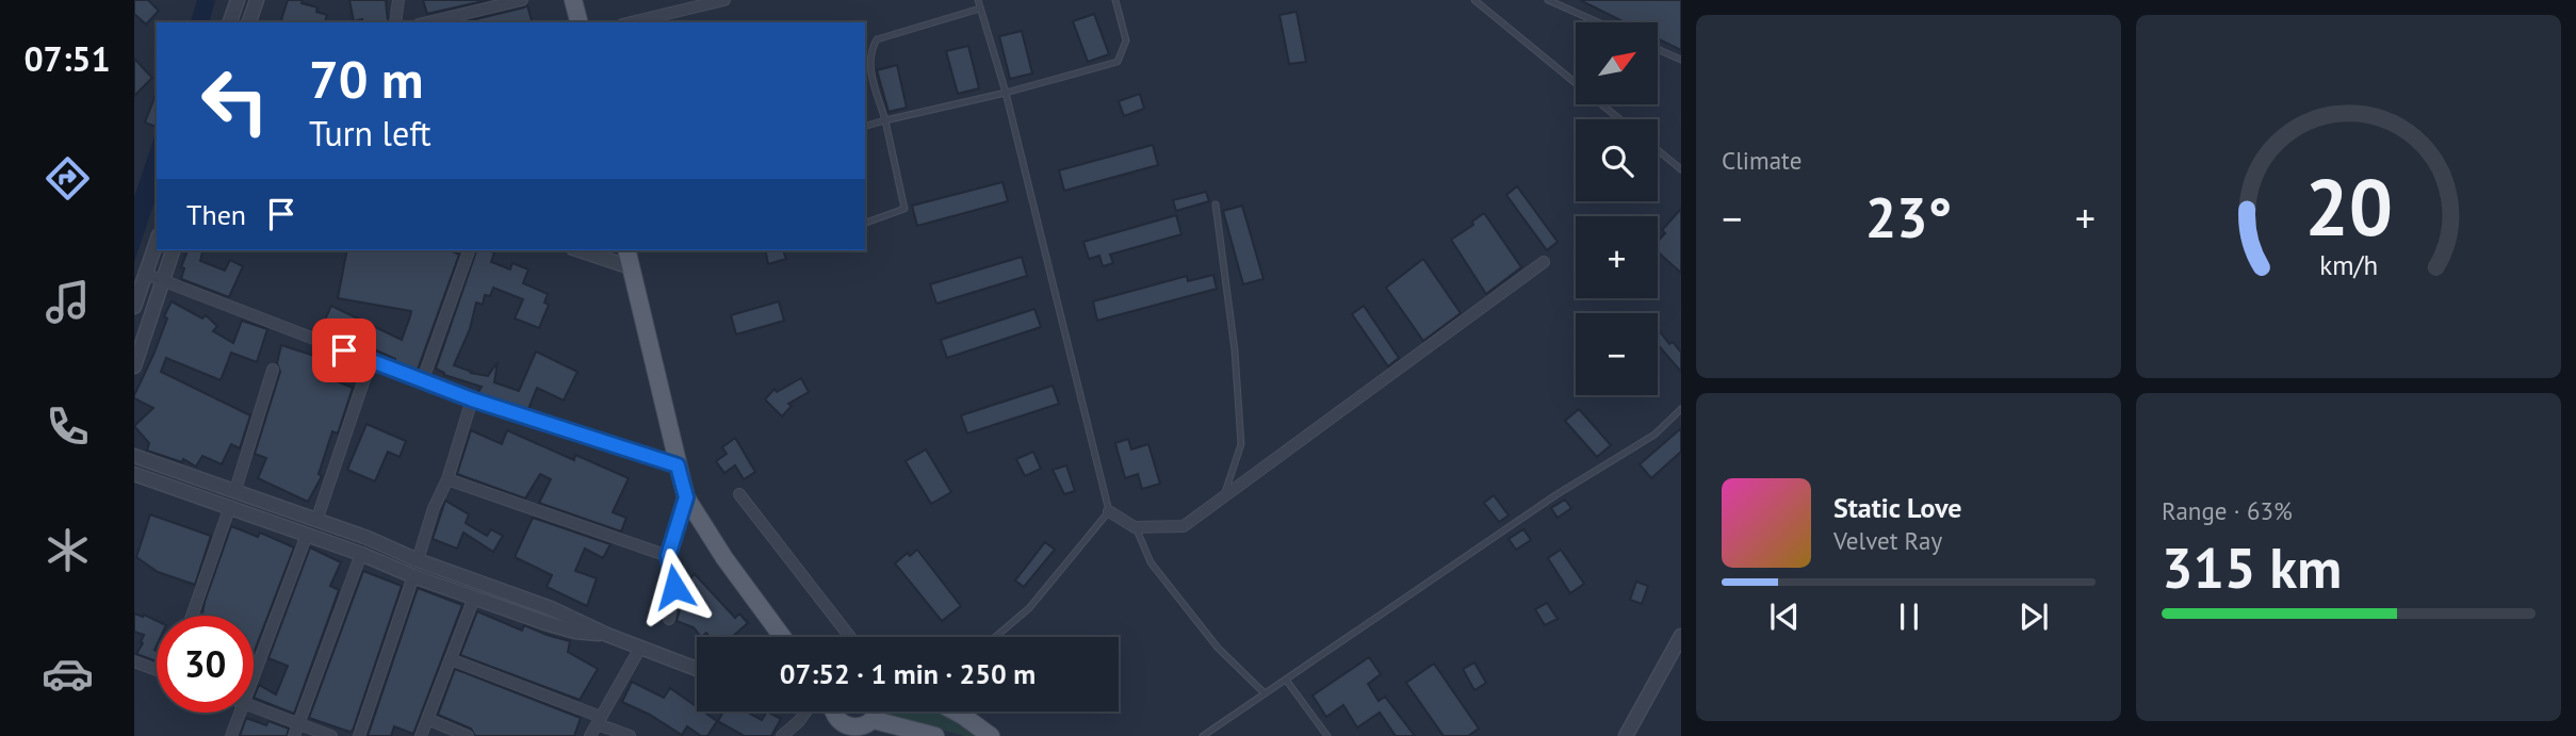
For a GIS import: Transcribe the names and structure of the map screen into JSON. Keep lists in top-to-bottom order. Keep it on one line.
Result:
{"north":"top right","page":{"tabs":"07:51","tile":["Climate",["Range · 63%","315 km"]],"map_buttons":["+","−"],"turn":["70 m","Turn left"],"then":"Then","heat":["−","23°","+"],"song":["Static Love","Velvet Ray"],"limit":"30","trip":"07:52 · 1 min · 250 m","gauge":["20","km/h"]}}
